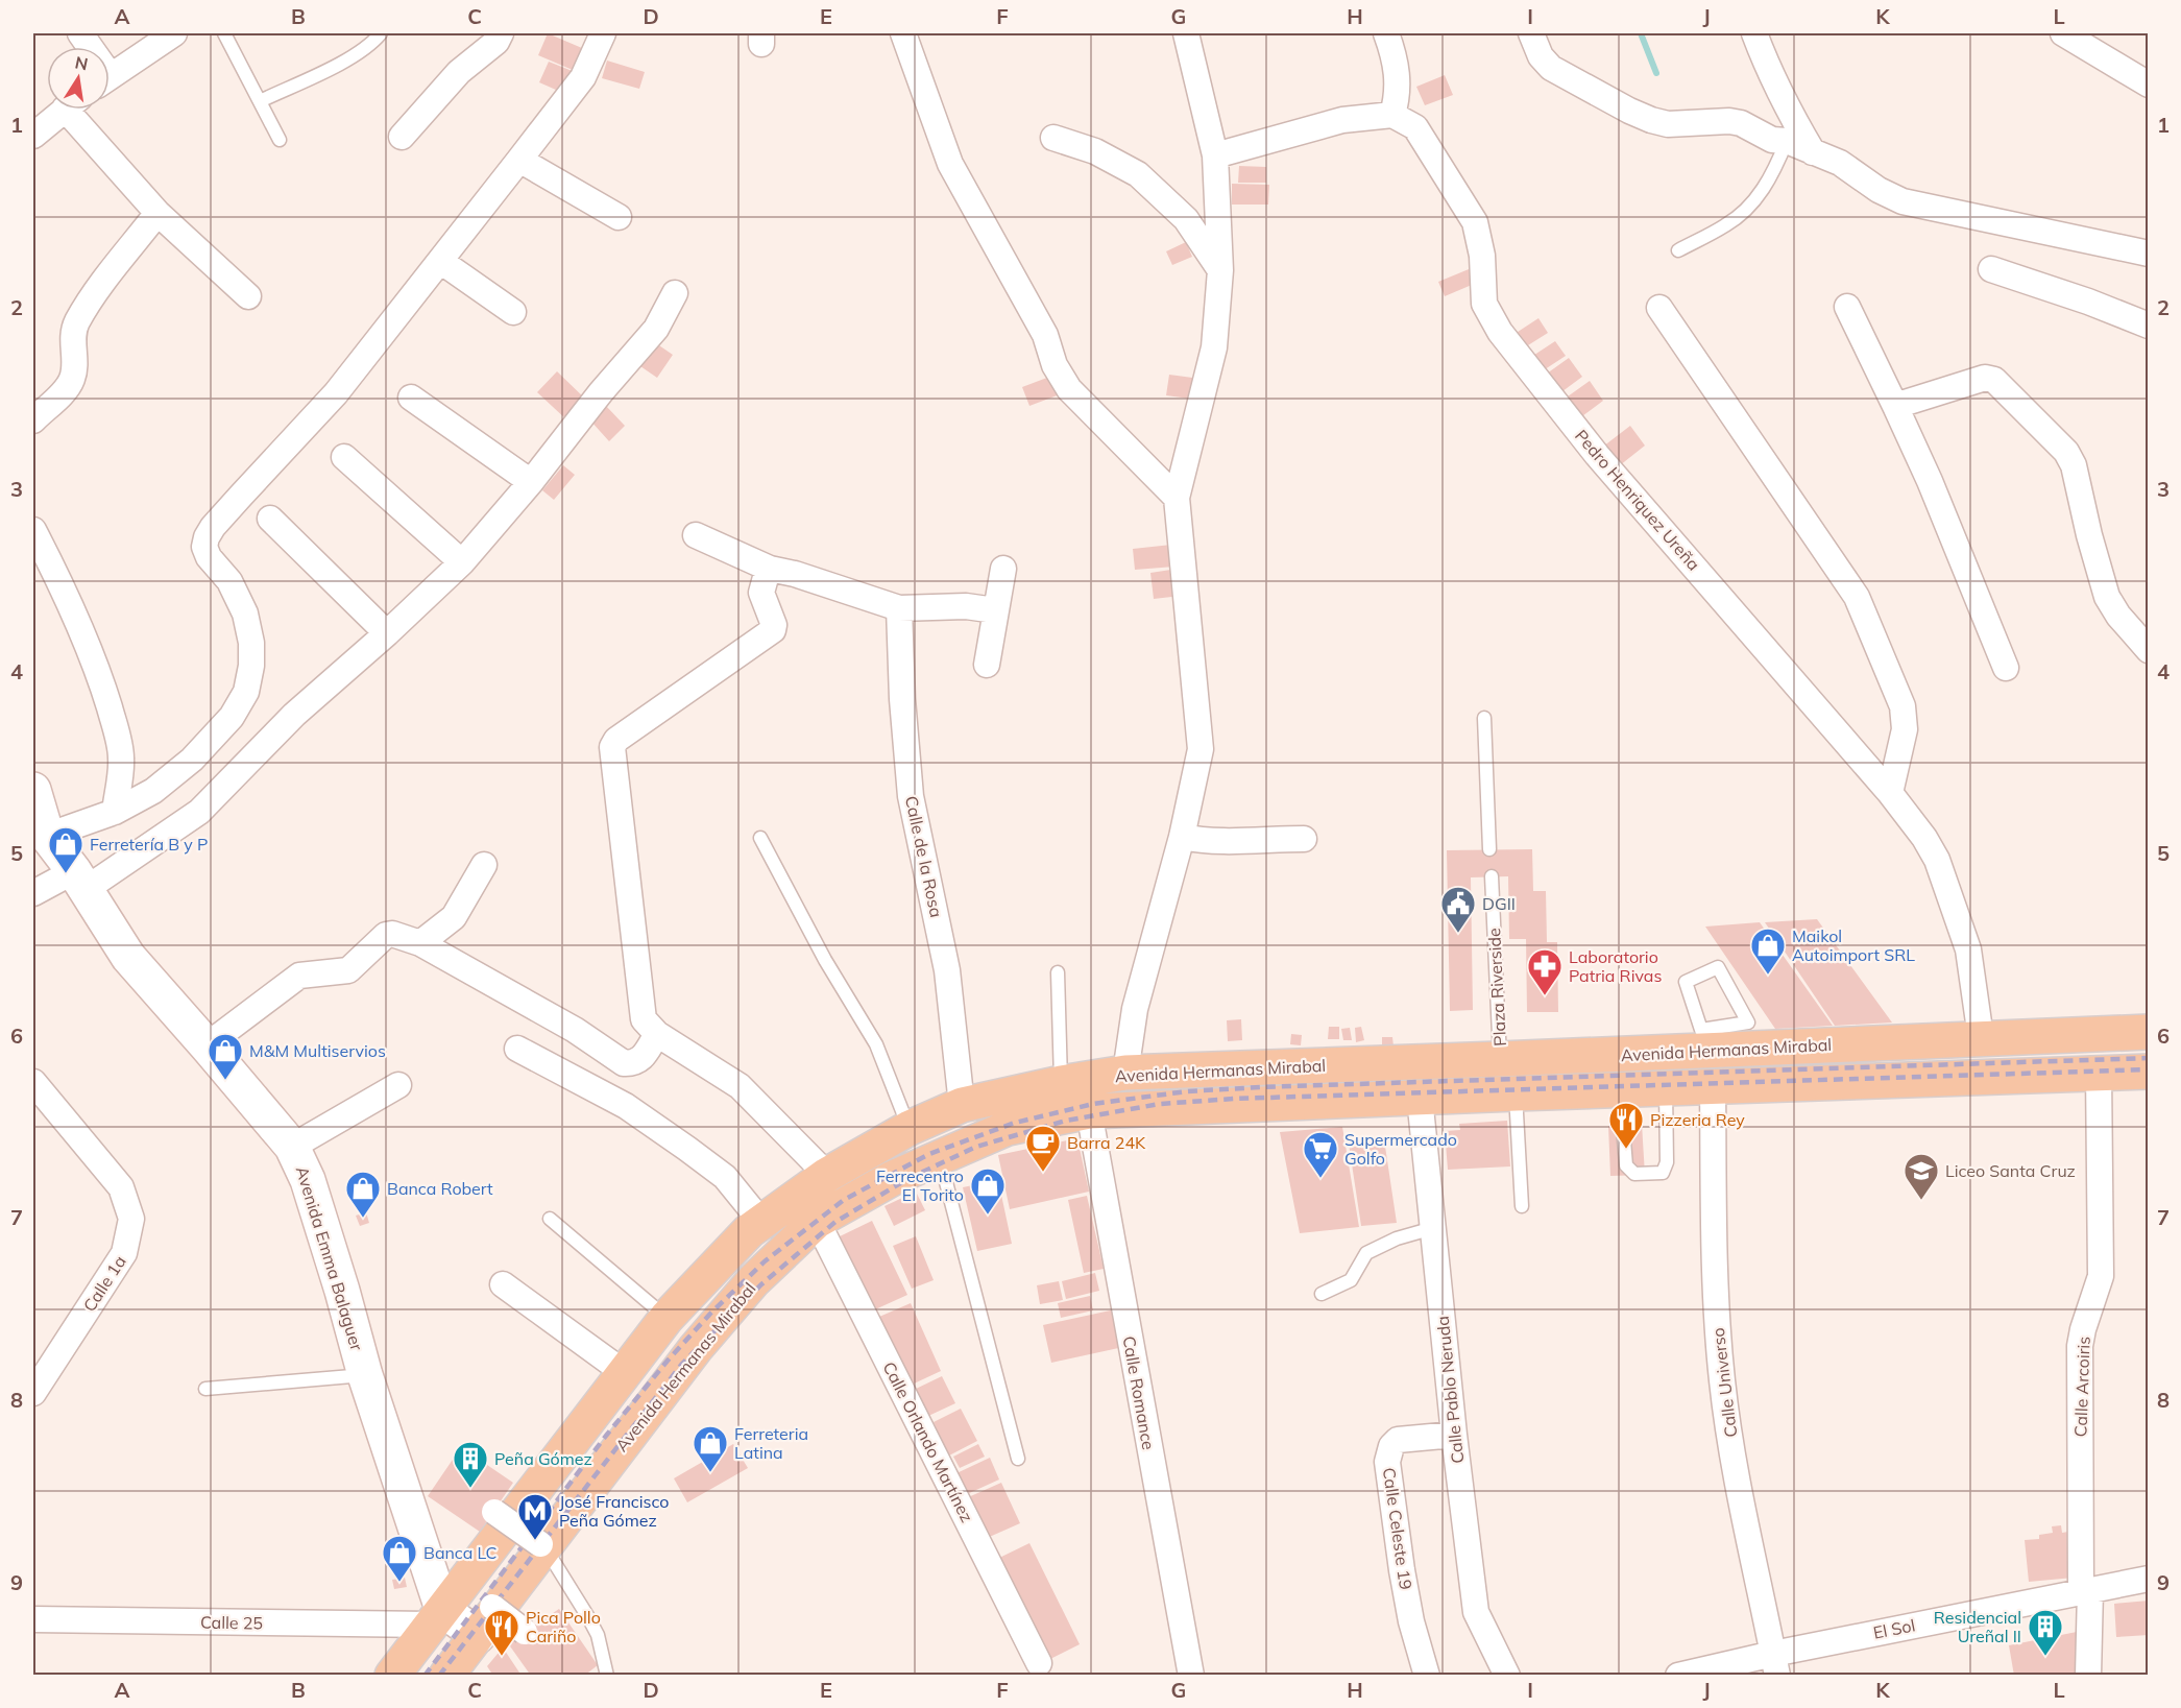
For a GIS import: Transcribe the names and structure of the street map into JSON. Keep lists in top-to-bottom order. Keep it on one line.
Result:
{"streets":{"main road":["Avenida Hermanas Mirabal"],"street":["Pedro Henriquez Ureña","Calle de la Rosa","Avenida Emma Balaguer","Calle 1a","Calle Universo","Calle Arcoiris","Calle Pablo Neruda","Calle Romance","Calle Orlando Martínez","Calle Celeste 19","Calle 25","El Sol"],"lane":["Plaza Riverside"]},"crossings":[["Pedro Henriquez Ureña","Avenida Hermanas Mirabal"],["Calle de la Rosa","Avenida Hermanas Mirabal"],["Plaza Riverside","Avenida Hermanas Mirabal"],["Avenida Hermanas Mirabal","Avenida Emma Balaguer"],["Avenida Hermanas Mirabal","Calle Universo"],["Avenida Hermanas Mirabal","Calle Arcoiris"],["Avenida Hermanas Mirabal","Calle Pablo Neruda"],["Avenida Hermanas Mirabal","Calle Romance"],["Avenida Hermanas Mirabal","Calle Orlando Martínez"],["Avenida Hermanas Mirabal","Calle 25"],["Avenida Emma Balaguer","Calle 25"],["Calle Universo","El Sol"],["Calle Arcoiris","El Sol"],["Calle Pablo Neruda","Calle Celeste 19"]],"places":{"shop":["Ferretería B y P","Maikol Autoimport SRL","M&M Multiservios","Ferrecentro El Torito","Banca Robert","Ferreteria Latina","Banca LC"],"public building":["DGII"],"pharmacy":["Laboratorio Patria Rivas"],"restaurant":["Pizzeria Rey","Pica Pollo Cariño"],"cafe":["Barra 24K"],"supermarket":["Supermercado Golfo"],"school or university":["Liceo Santa Cruz"],"building":["Peña Gómez","Residencial Ureñal II"],"metro station":["José Francisco Peña Gómez"]},"north":"top","grid":{"columns":["A","B","C","D","E","F","G","H","I","J","K","L"],"rows":["1","2","3","4","5","6","7","8","9"]}}
